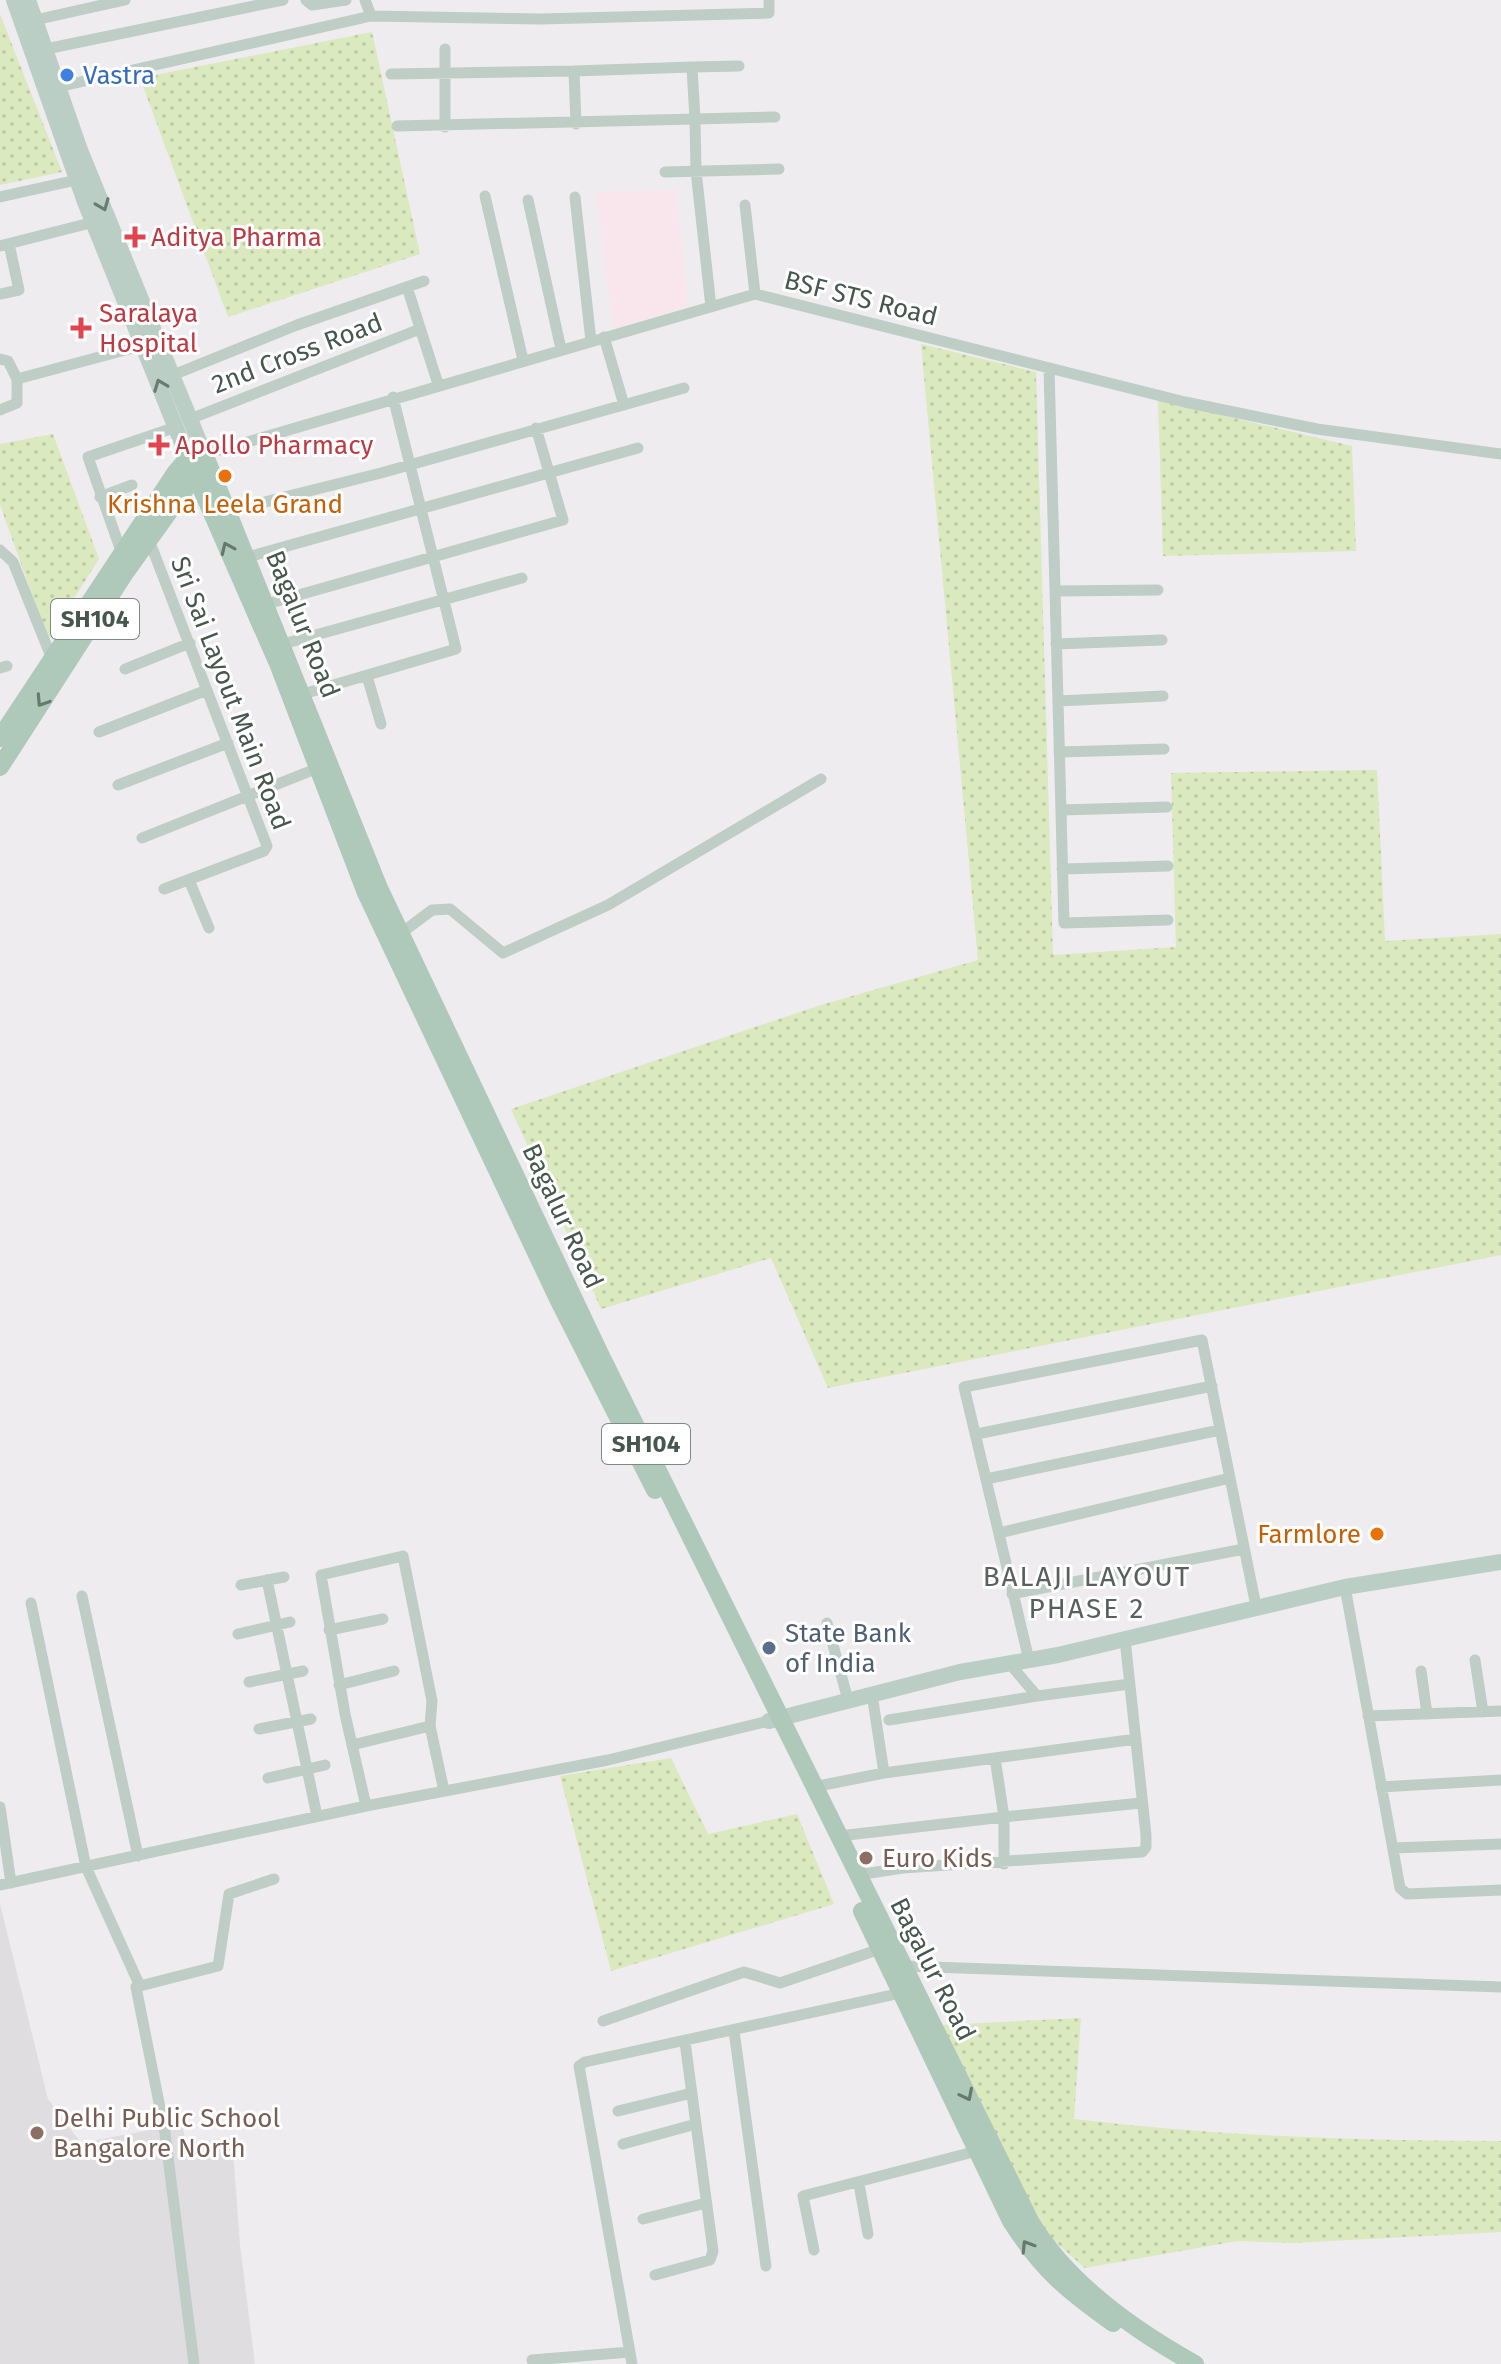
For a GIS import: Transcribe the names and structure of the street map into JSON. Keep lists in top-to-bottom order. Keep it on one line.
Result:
{"streets":{"main road":["SH104","Bagalur Road"],"street":["BSF STS Road","2nd Cross Road","Sri Sai Layout Main Road"]},"crossings":[["BSF STS Road","SH104"],["BSF STS Road","Bagalur Road"],["2nd Cross Road","Bagalur Road"],["SH104","Bagalur Road"],["SH104","Sri Sai Layout Main Road"]],"districts":["BALAJI LAYOUT PHASE 2"],"places":{"other":["Vastra","Krishna Leela Grand","Farmlore","State Bank of India","Euro Kids","Delhi Public School Bangalore North"],"health":["Aditya Pharma","Saralaya Hospital","Apollo Pharmacy"]}}
